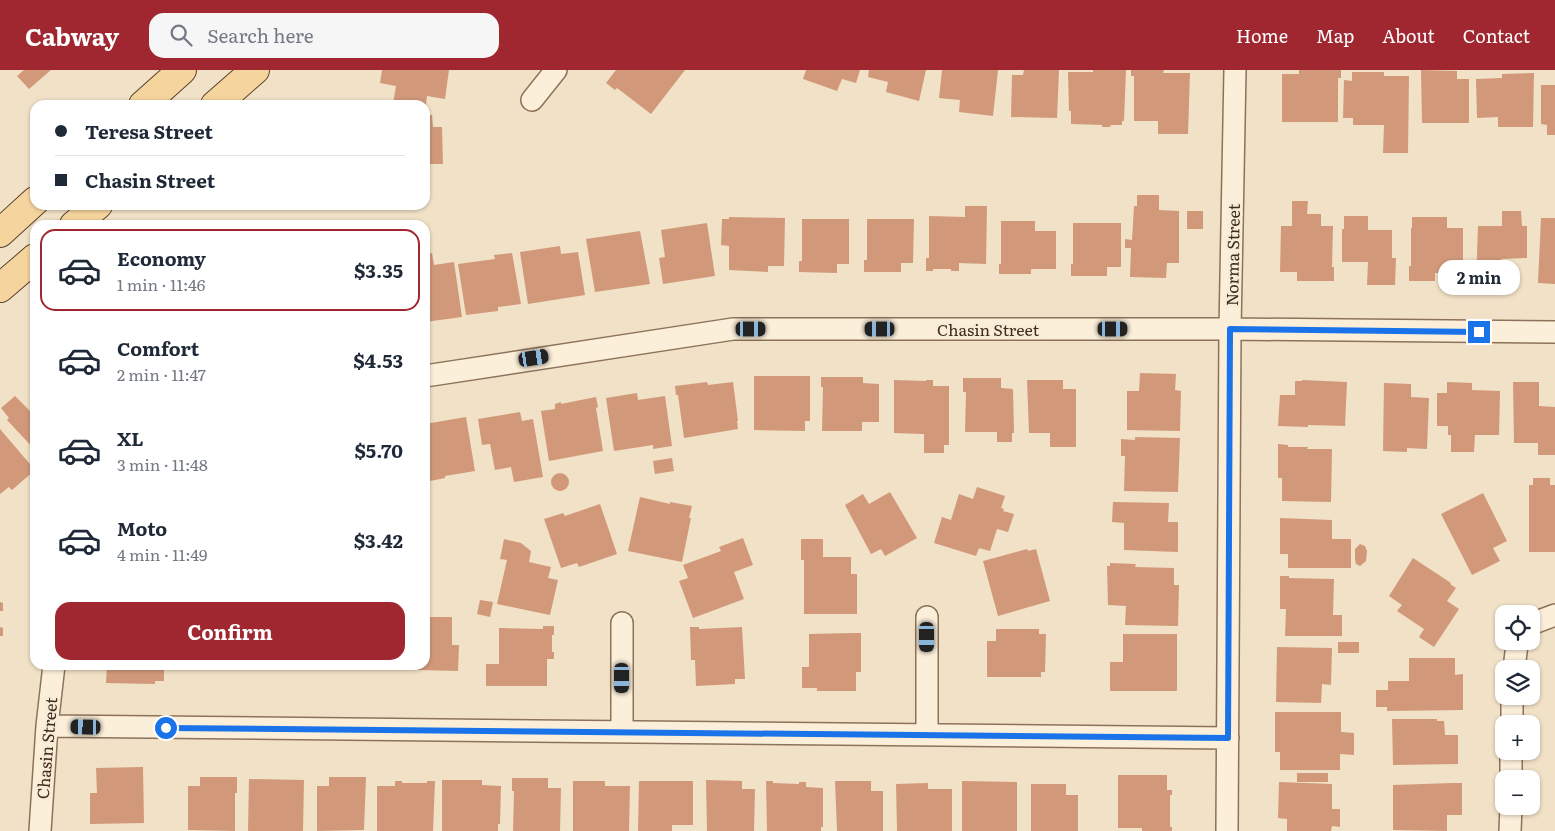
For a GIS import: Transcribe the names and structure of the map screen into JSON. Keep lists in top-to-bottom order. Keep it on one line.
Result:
{"streets":{"street":["Norma Street","Chasin Street"]},"crossings":[["Norma Street","Chasin Street"]],"page":{"header":"Cabway","search":"Search here","nav":["Home","Map","About","Contact"],"banner":["Teresa Street","Chasin Street"],"list":[{"name":"Economy","note":"1 min · 11:46","value":"$3.35"},{"name":"Comfort","note":"2 min · 11:47","value":"$4.53"},{"name":"XL","note":"3 min · 11:48","value":"$5.70"},{"name":"Moto","note":"4 min · 11:49","value":"$3.42"}],"bubble":"2 min","buttons":"Confirm","map_buttons":["+","−"]}}
